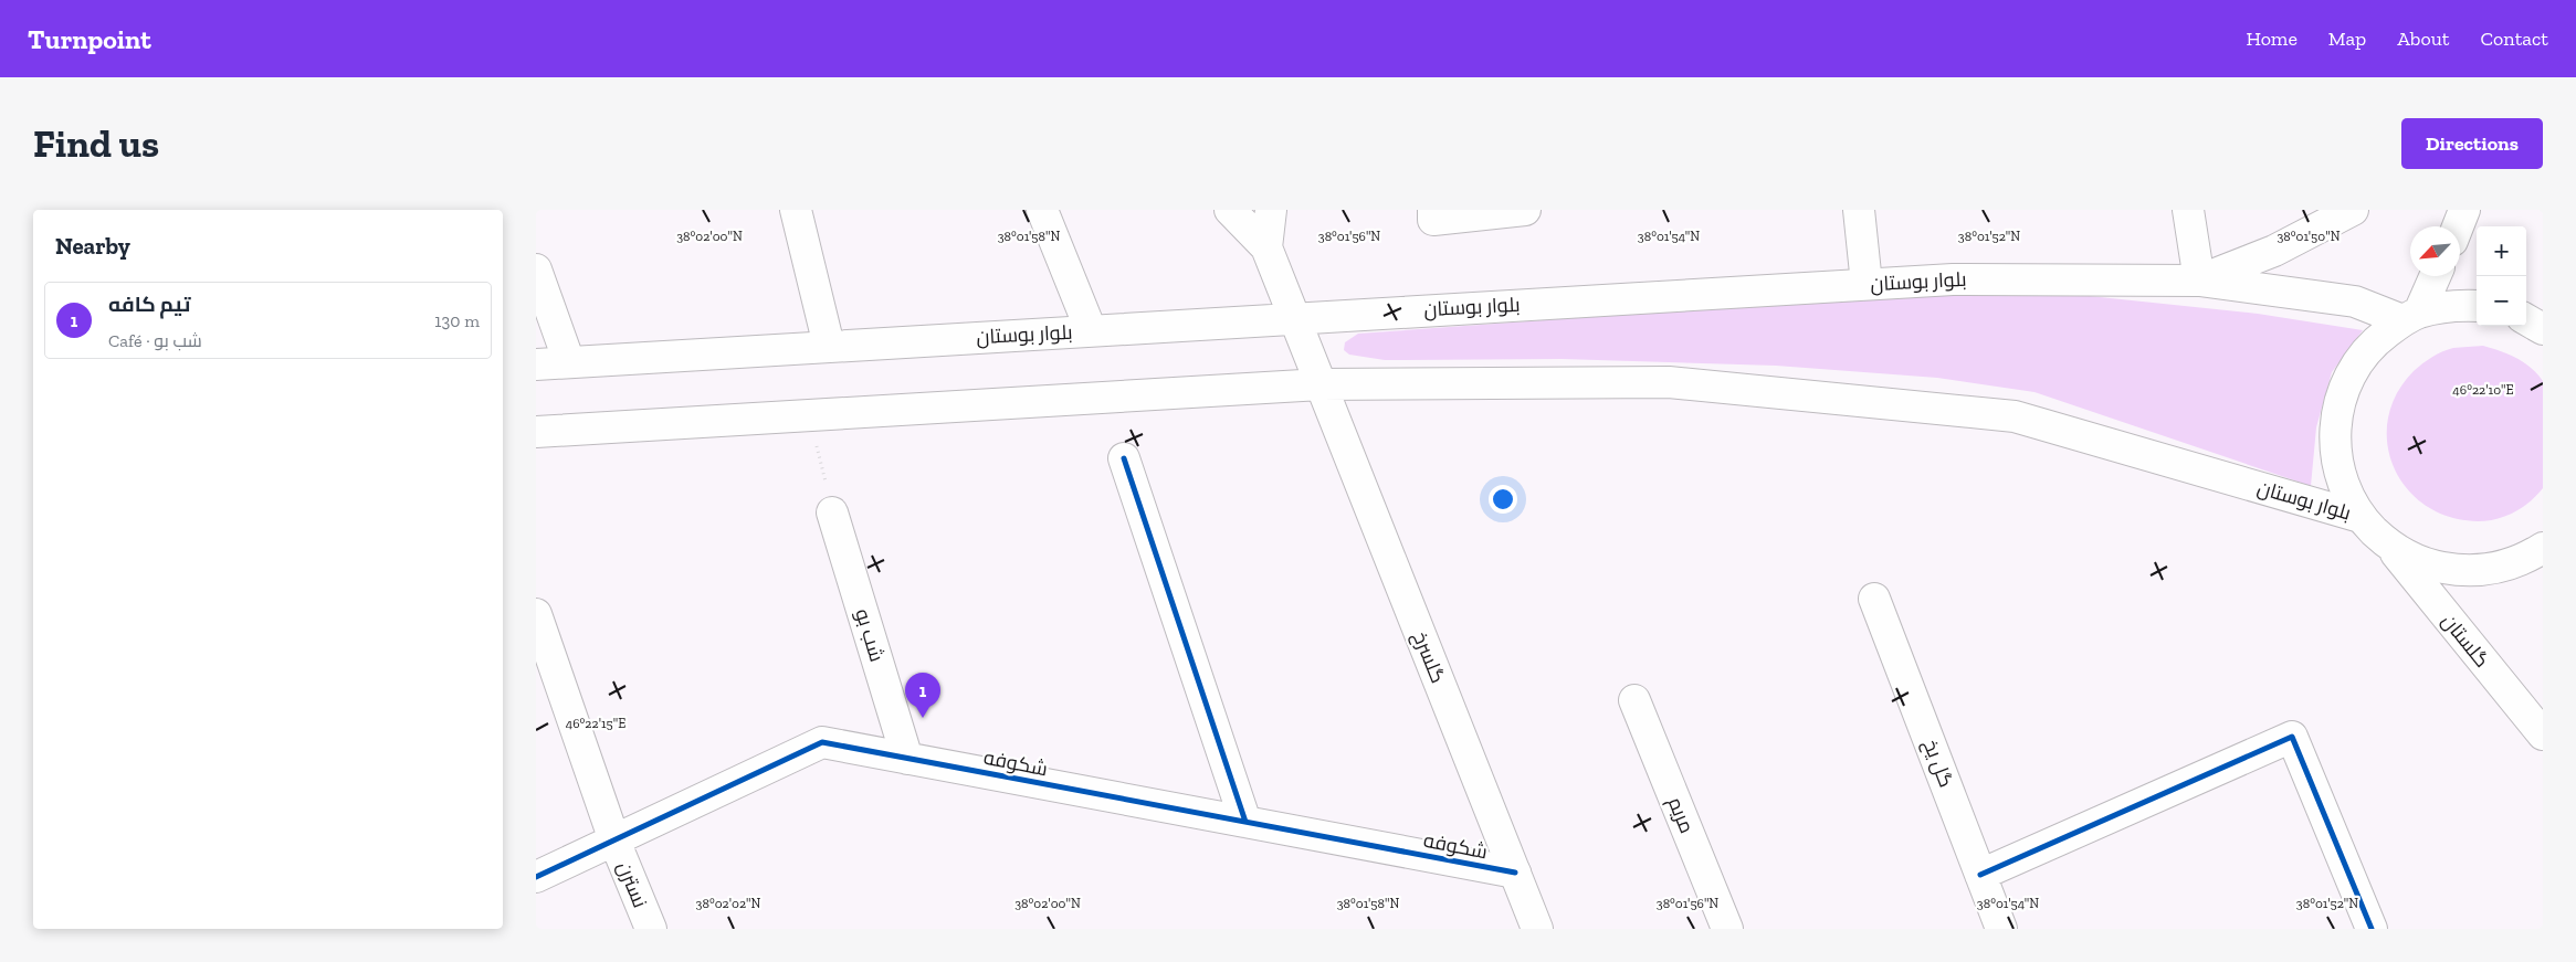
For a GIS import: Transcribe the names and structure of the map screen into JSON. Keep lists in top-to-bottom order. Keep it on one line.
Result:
{"streets":{"main road":["بلوار بوستان","شب بو","گلستان","گلسرخ","شکوفه","گل یخ","مریم","نسترن"]},"crossings":[["بلوار بوستان","گلسرخ"],["شب بو","شکوفه"],["گلسرخ","شکوفه"],["شکوفه","نسترن"]],"north":"bottom left","page":{"header":"Turnpoint","nav":["Home","Map","About","Contact"],"buttons":"Directions","title":"Find us","heading":"Nearby","map_buttons":["+","−"],"list":[{"mark":"1","name":"تیم کافه","note":"Café · شب بو","value":"130 m"}],"pins":"1"},"coordinates":["38°02'00\"N","38°01'56\"N","38°01'54\"N","38°01'52\"N","38°01'58\"N","38°01'50\"N","46°22'10\"E","46°22'15\"E","38°02'02\"N"]}
